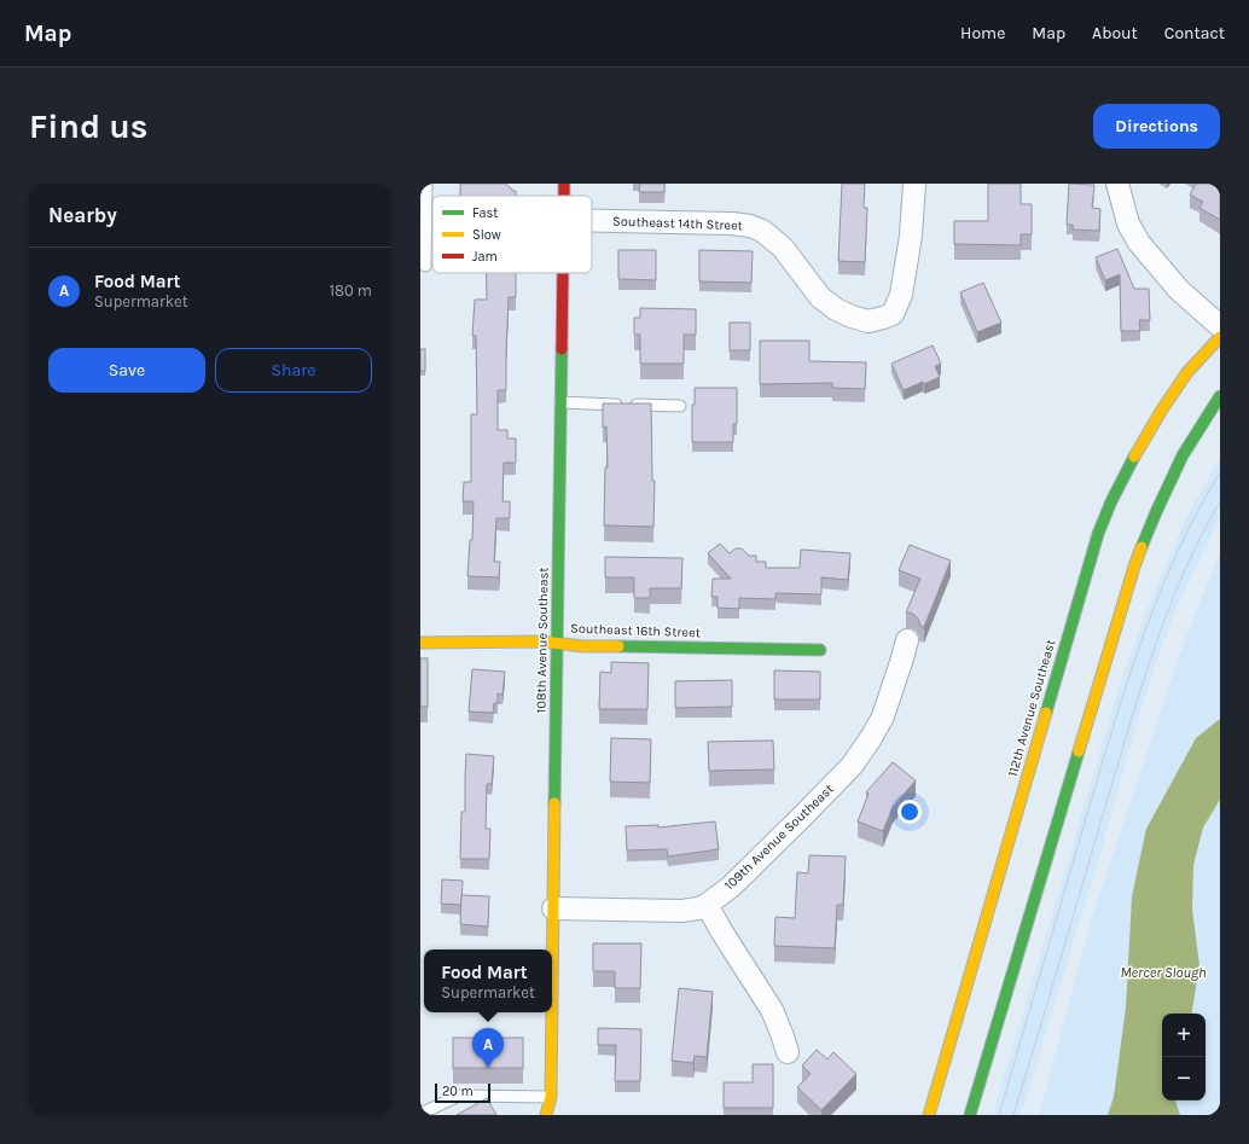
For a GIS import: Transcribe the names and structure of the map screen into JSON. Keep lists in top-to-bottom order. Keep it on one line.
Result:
{"streets":{"main road":["Southeast 16th Street","108th Avenue Southeast","112th Avenue Southeast"],"street":["Southeast 14th Street","109th Avenue Southeast"]},"crossings":[["Southeast 16th Street","108th Avenue Southeast"],["108th Avenue Southeast","109th Avenue Southeast"]],"water":["Mercer Slough"],"legend":["Fast","Slow","Jam"],"scale_bar":"20 m","page":{"header":"Map","nav":["Home","Map","About","Contact"],"buttons":["Directions",["Save","Share"]],"title":"Find us","heading":"Nearby","list":[{"mark":"A","name":"Food Mart","note":"Supermarket","value":"180 m"}],"popup":["Food Mart","Supermarket"],"map_buttons":["+","−"],"pins":"A","scale":"20 m"}}
